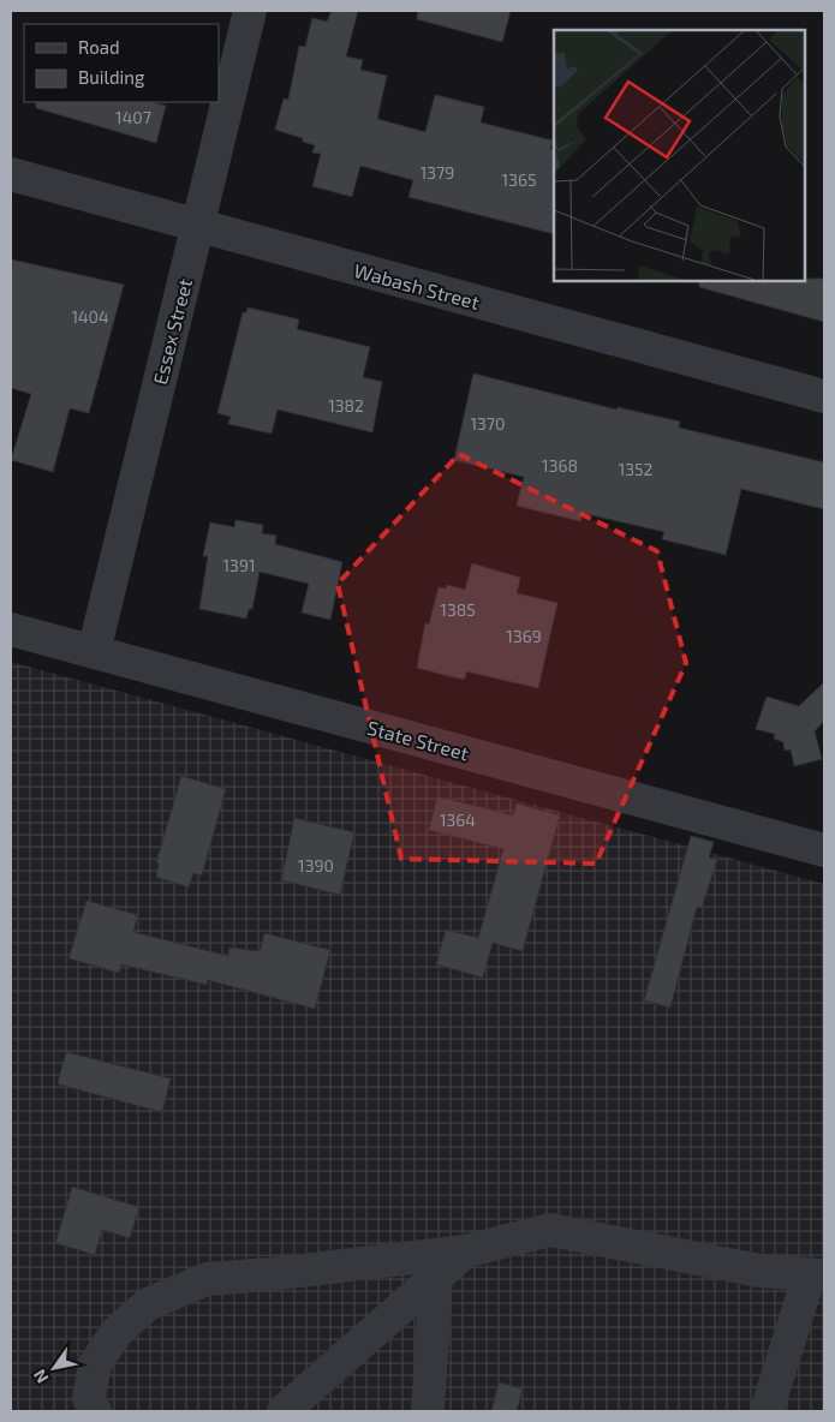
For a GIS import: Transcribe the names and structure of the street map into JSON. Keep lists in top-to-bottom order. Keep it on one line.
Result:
{"streets":{"street":["Wabash Street","Essex Street","State Street"]},"crossings":[["Wabash Street","Essex Street"],["Essex Street","State Street"]],"house_numbers":["1407","1379","1365","1404","1382","1370","1368","1352","1391","1385","1369","1364","1390"],"legend":["Road","Building"],"north":"bottom left"}
